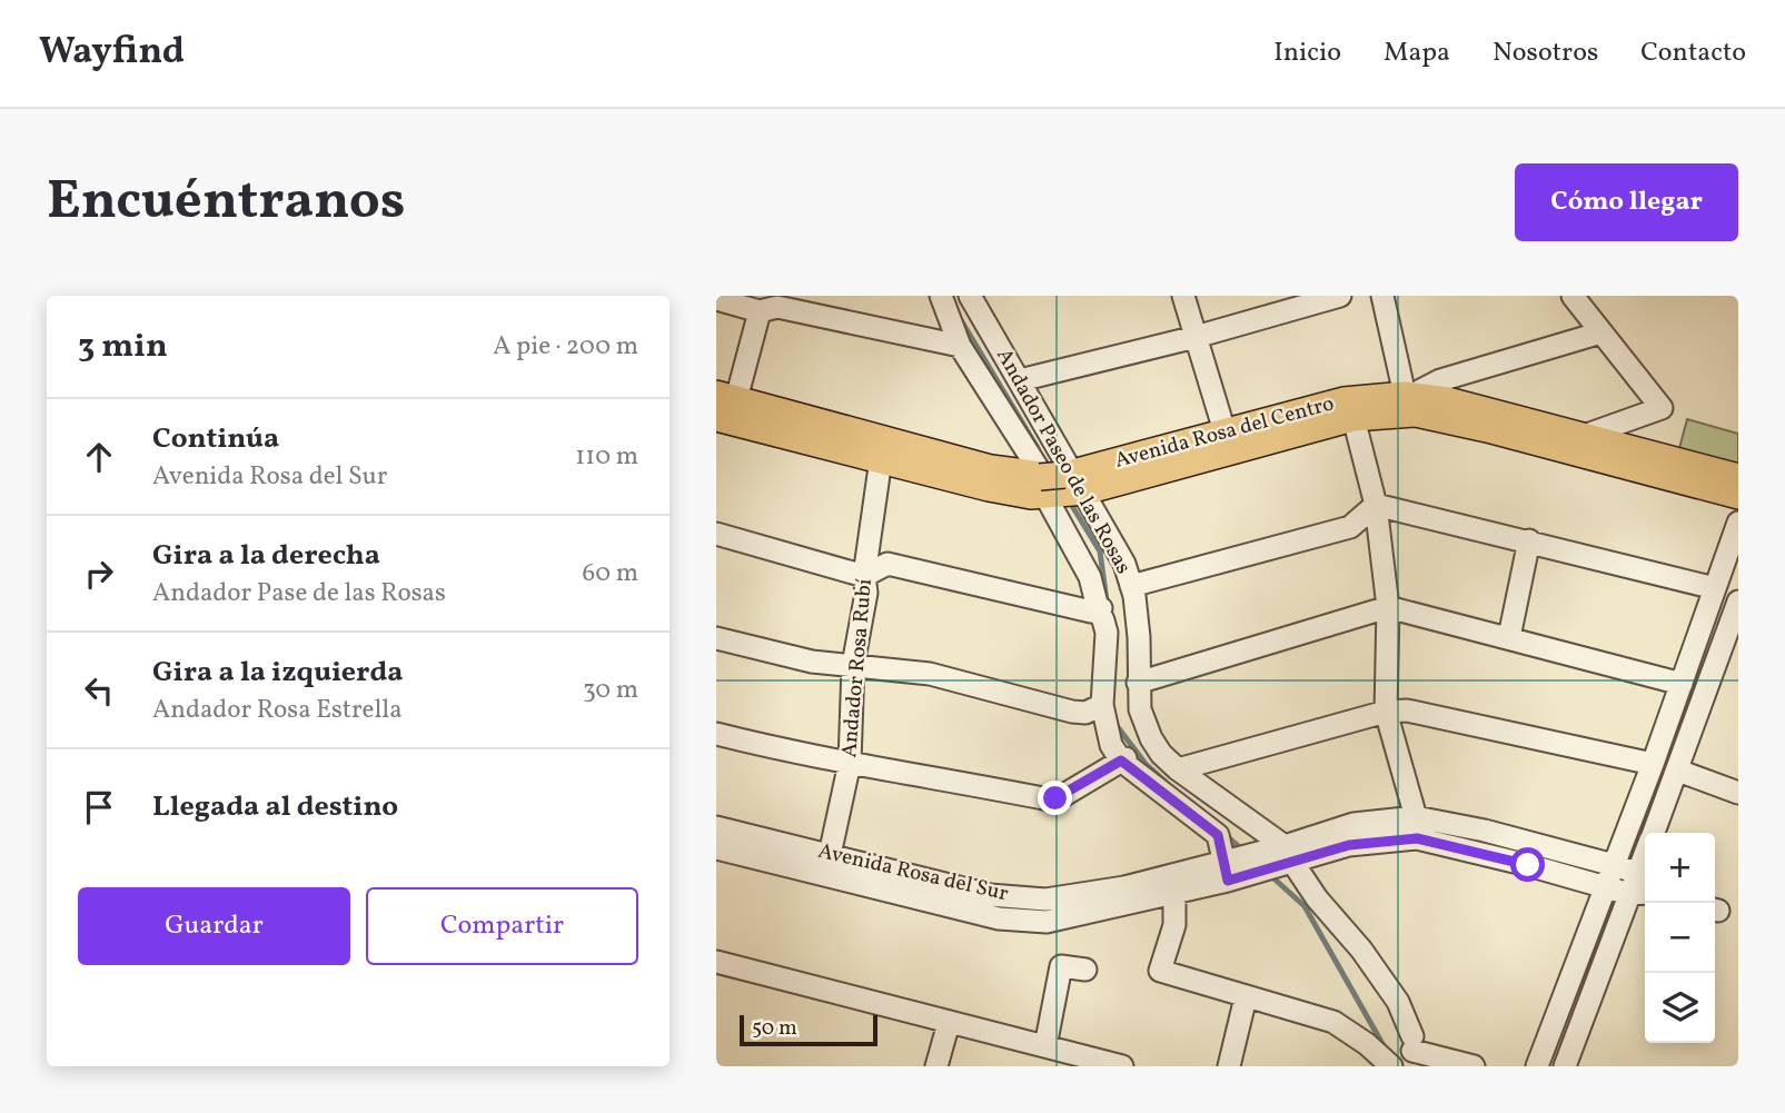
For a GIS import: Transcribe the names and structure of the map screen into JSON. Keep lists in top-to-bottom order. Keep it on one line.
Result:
{"streets":{"main road":["Avenida Rosa del Centro"],"street":["Andador Paseo de las Rosas","Andador Rosa Rubí","Avenida Rosa del Sur"]},"crossings":[["Avenida Rosa del Centro","Andador Paseo de las Rosas"],["Avenida Rosa del Centro","Andador Rosa Rubí"],["Andador Paseo de las Rosas","Avenida Rosa del Sur"],["Andador Rosa Rubí","Avenida Rosa del Sur"]],"scale_bar":"50 m","page":{"header":"Wayfind","nav":["Inicio","Mapa","Nosotros","Contacto"],"buttons":["Cómo llegar",["Guardar","Compartir"]],"title":"Encuéntranos","heading":["3 min","A pie · 200 m"],"list":[["Continúa","Avenida Rosa del Sur","110 m"],["Gira a la derecha","Andador Pase de las Rosas","60 m"],["Gira a la izquierda","Andador Rosa Estrella","30 m"],"Llegada al destino"],"map_buttons":["+","−"],"scale":"50 m"}}
